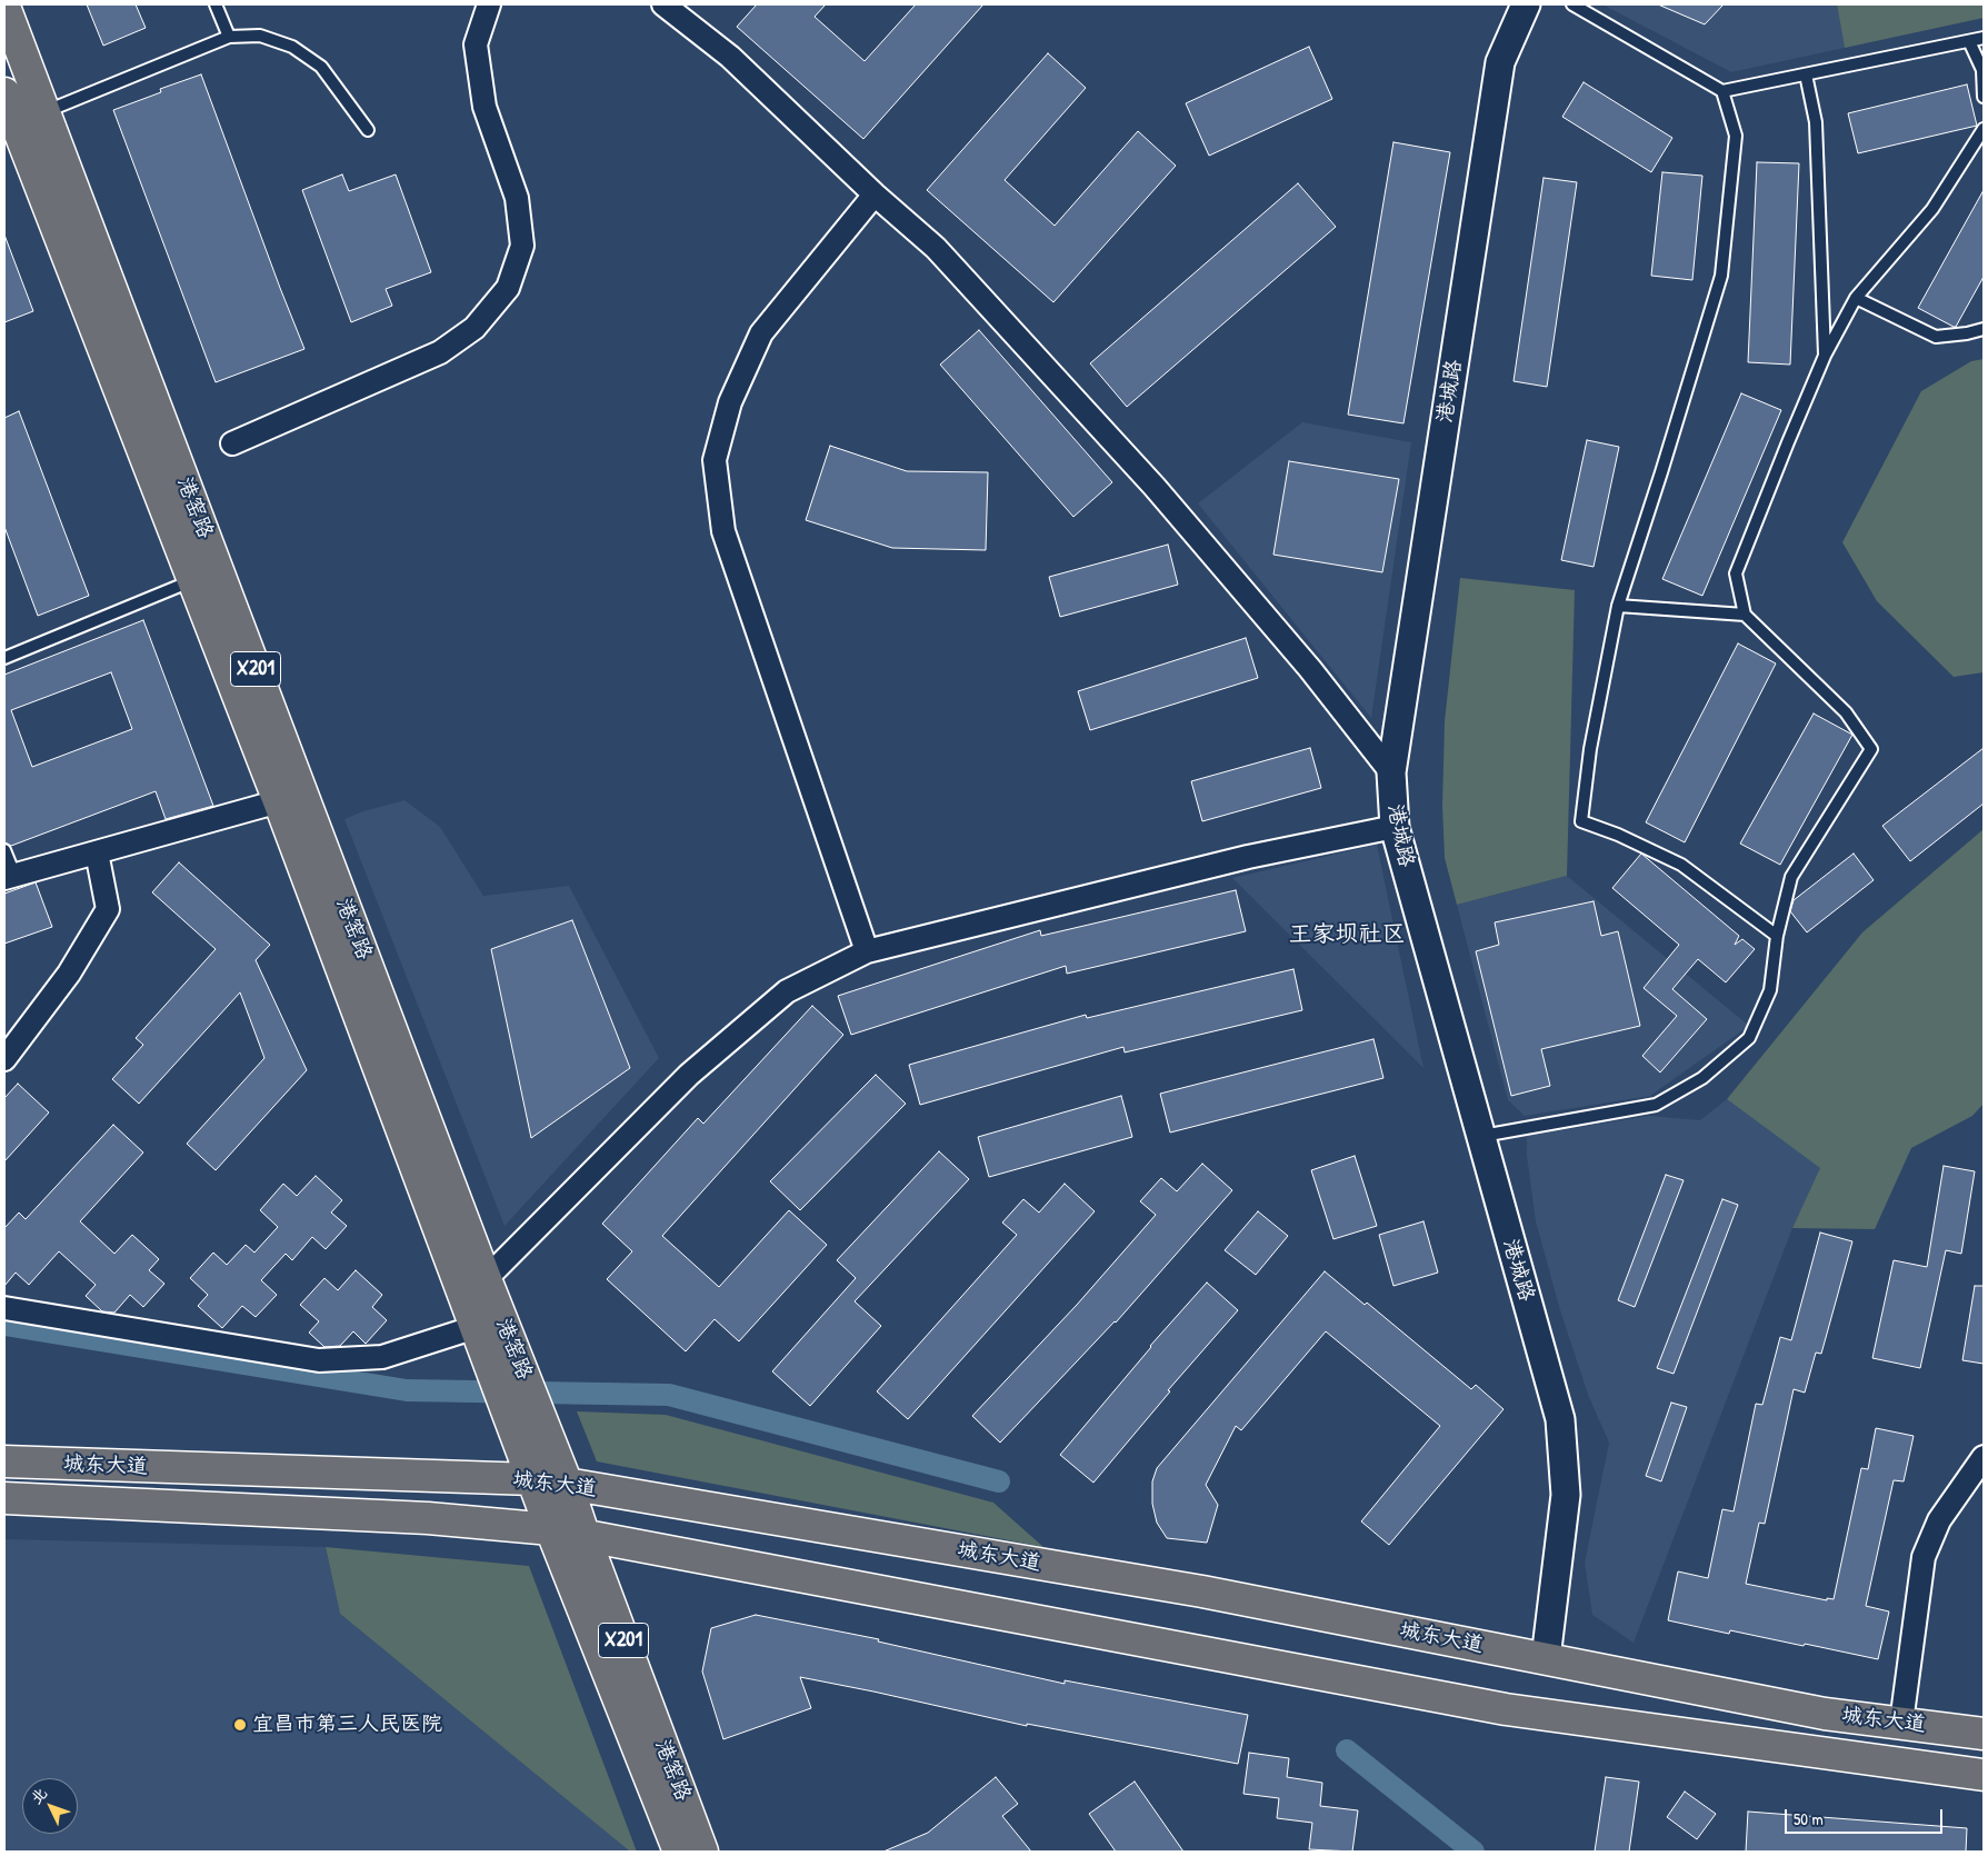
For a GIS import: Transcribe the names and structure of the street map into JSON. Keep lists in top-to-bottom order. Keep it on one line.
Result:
{"streets":{"main road":["港窑路","X201","城东大道"],"street":["港城路"]},"crossings":[["港城路","城东大道"],["港窑路","城东大道"]],"districts":["王家坝社区"],"places":["宜昌市第三人民医院"],"scale_bar":"50 m","north":"top left"}
